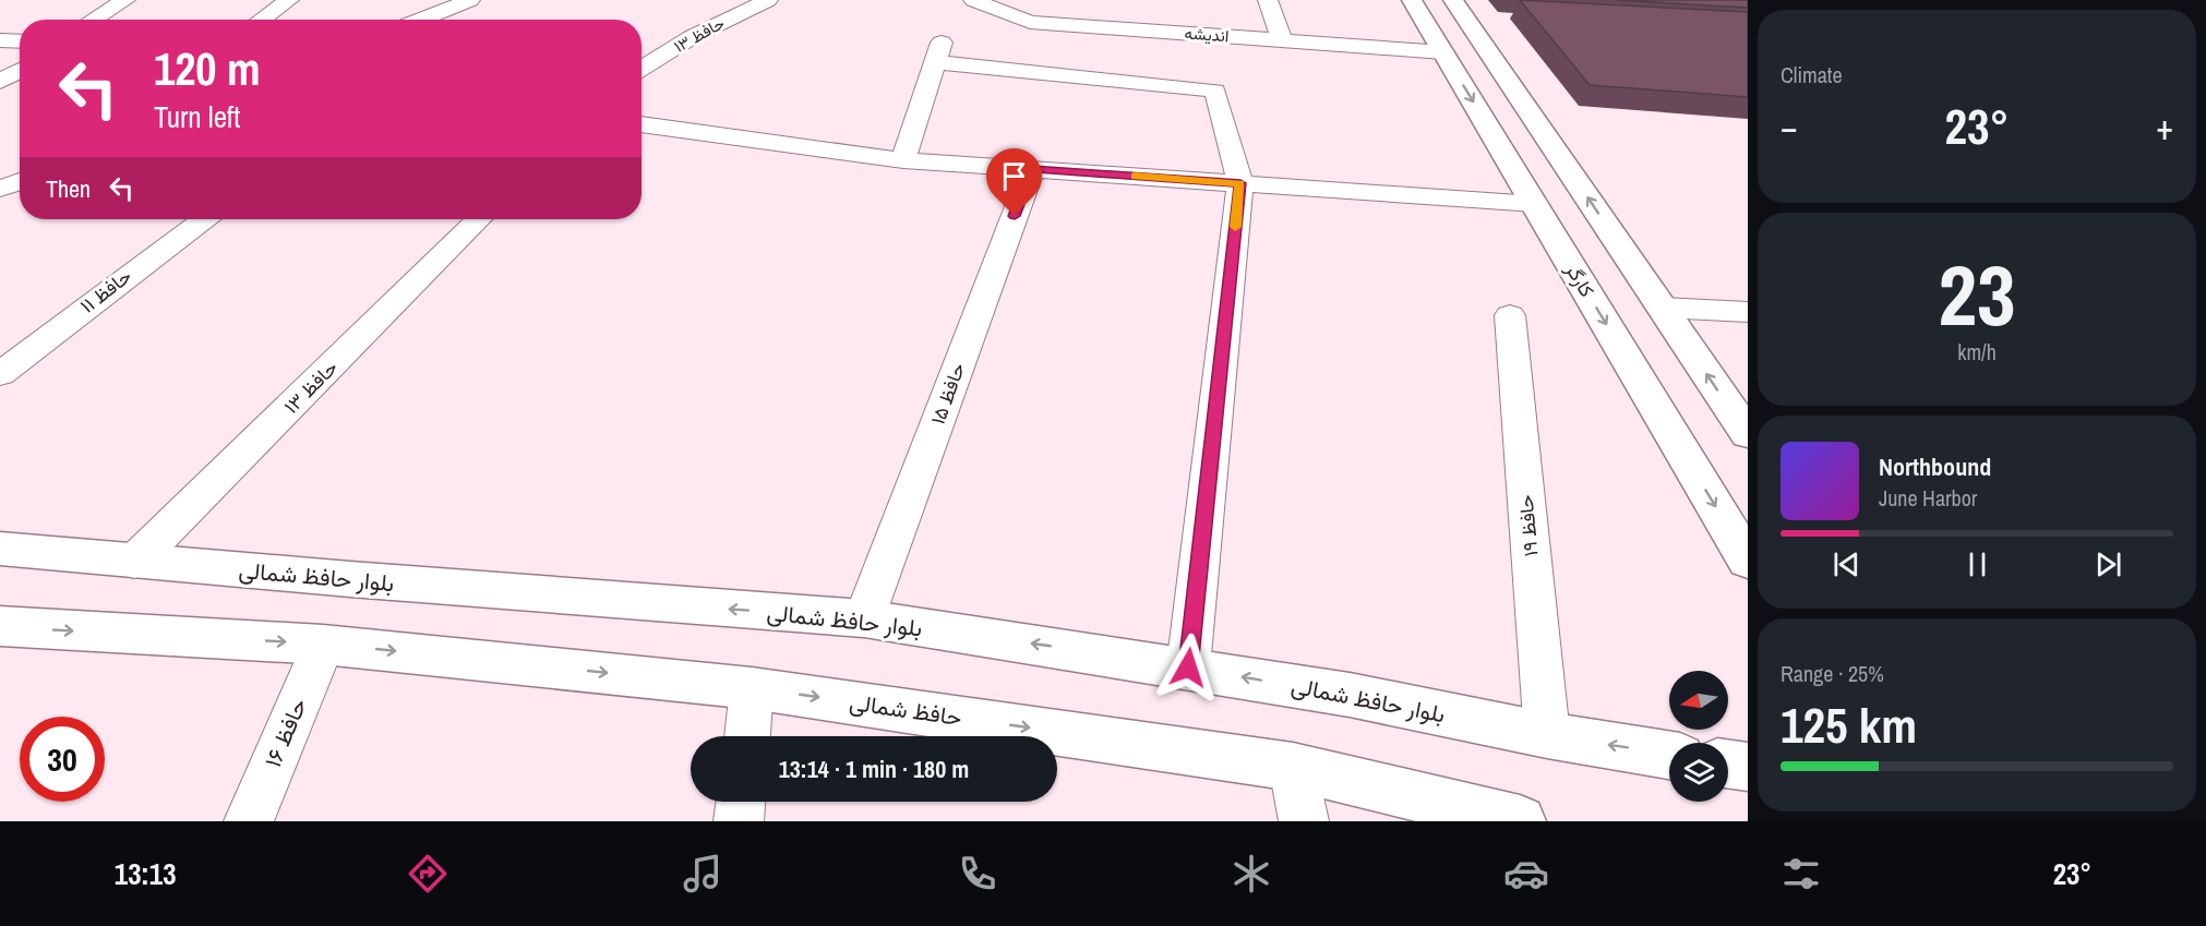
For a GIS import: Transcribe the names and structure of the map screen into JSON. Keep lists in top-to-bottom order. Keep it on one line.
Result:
{"streets":{"street":["حافظ ۱۳","اندیشه","کارگر","حافظ ۱۱","حافظ ۱۵","حافظ ۱۹","بلوار حافظ شمالی","حافظ شمالی","حافظ ۱۶"]},"crossings":[["حافظ ۱۳","بلوار حافظ شمالی"],["اندیشه","کارگر"],["حافظ ۱۵","بلوار حافظ شمالی"],["حافظ ۱۹","بلوار حافظ شمالی"],["حافظ شمالی","حافظ ۱۶"]],"one_way":["بلوار حافظ شمالی","حافظ شمالی"],"north":"left","page":{"tile":["Climate",["23","km/h"],["Range · 25%","125 km"]],"turn":["120 m","Turn left"],"heat":["−","23°","+"],"then":"Then","song":["Northbound","June Harbor"],"limit":"30","trip":"13:14 · 1 min · 180 m","tabs":["13:13","23°"]}}
